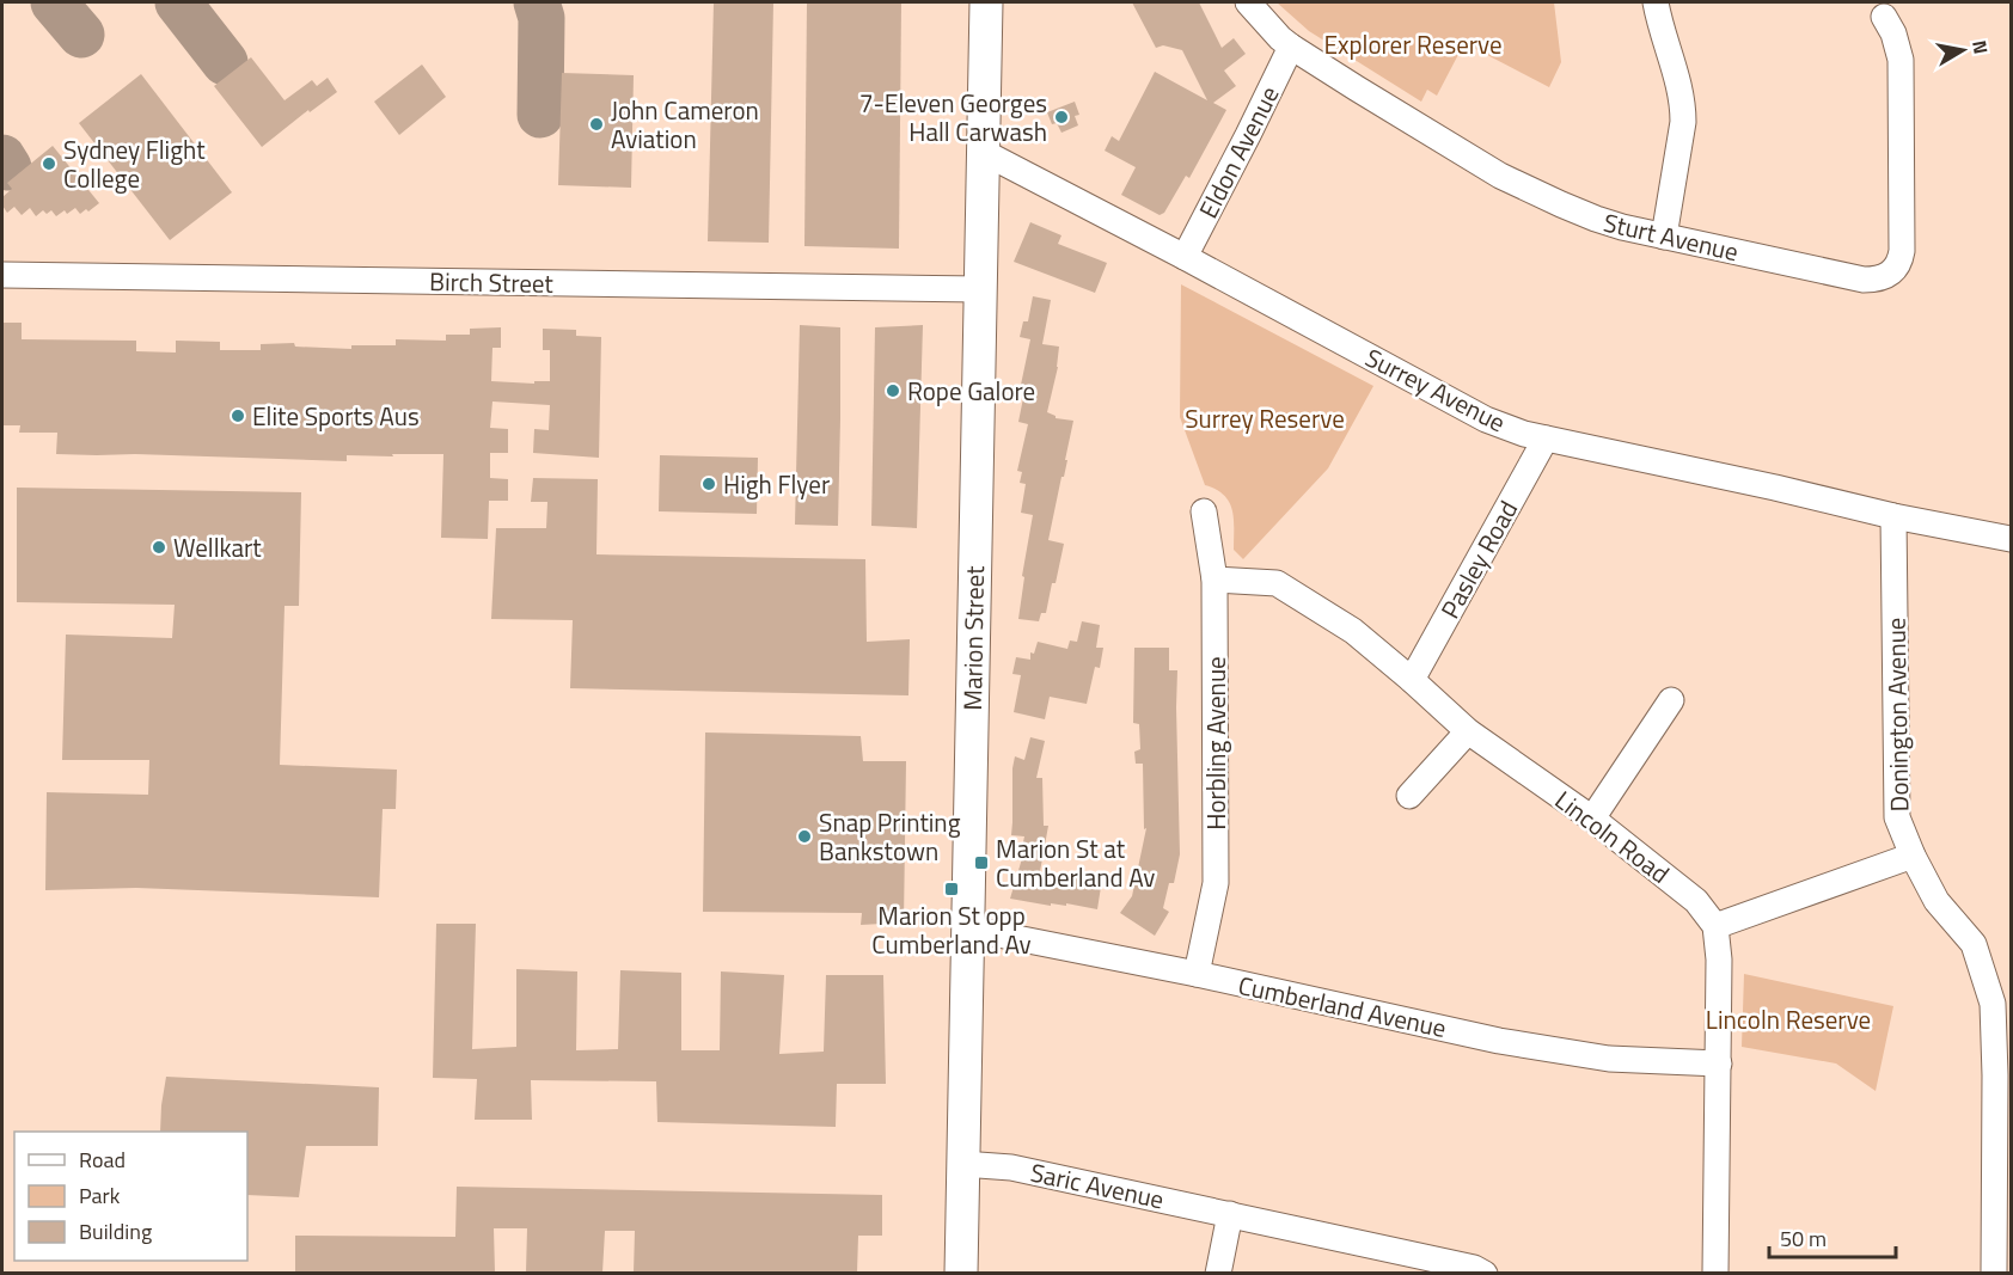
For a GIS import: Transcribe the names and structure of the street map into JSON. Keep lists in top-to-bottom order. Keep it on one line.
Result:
{"streets":{"main road":["Marion Street"],"street":["Eldon Avenue","Sturt Avenue","Birch Street","Surrey Avenue","Pasley Road","Donington Avenue","Horbling Avenue","Lincoln Road","Cumberland Avenue","Saric Avenue"]},"crossings":[["Eldon Avenue","Sturt Avenue"],["Eldon Avenue","Surrey Avenue"],["Birch Street","Marion Street"],["Surrey Avenue","Pasley Road"],["Surrey Avenue","Marion Street"],["Surrey Avenue","Donington Avenue"],["Pasley Road","Lincoln Road"],["Marion Street","Cumberland Avenue"],["Marion Street","Saric Avenue"],["Horbling Avenue","Lincoln Road"],["Horbling Avenue","Cumberland Avenue"]],"parks":["Explorer Reserve","Surrey Reserve","Lincoln Reserve"],"places":{"other":["7-Eleven Georges Hall Carwash","John Cameron Aviation","Sydney Flight College","Rope Galore","Elite Sports Aus","High Flyer","Wellkart","Snap Printing Bankstown"],"transit":["Marion St at Cumberland Av","Marion St opp Cumberland Av"]},"legend":["Road","Park","Building"],"scale_bar":"50 m","north":"right"}
